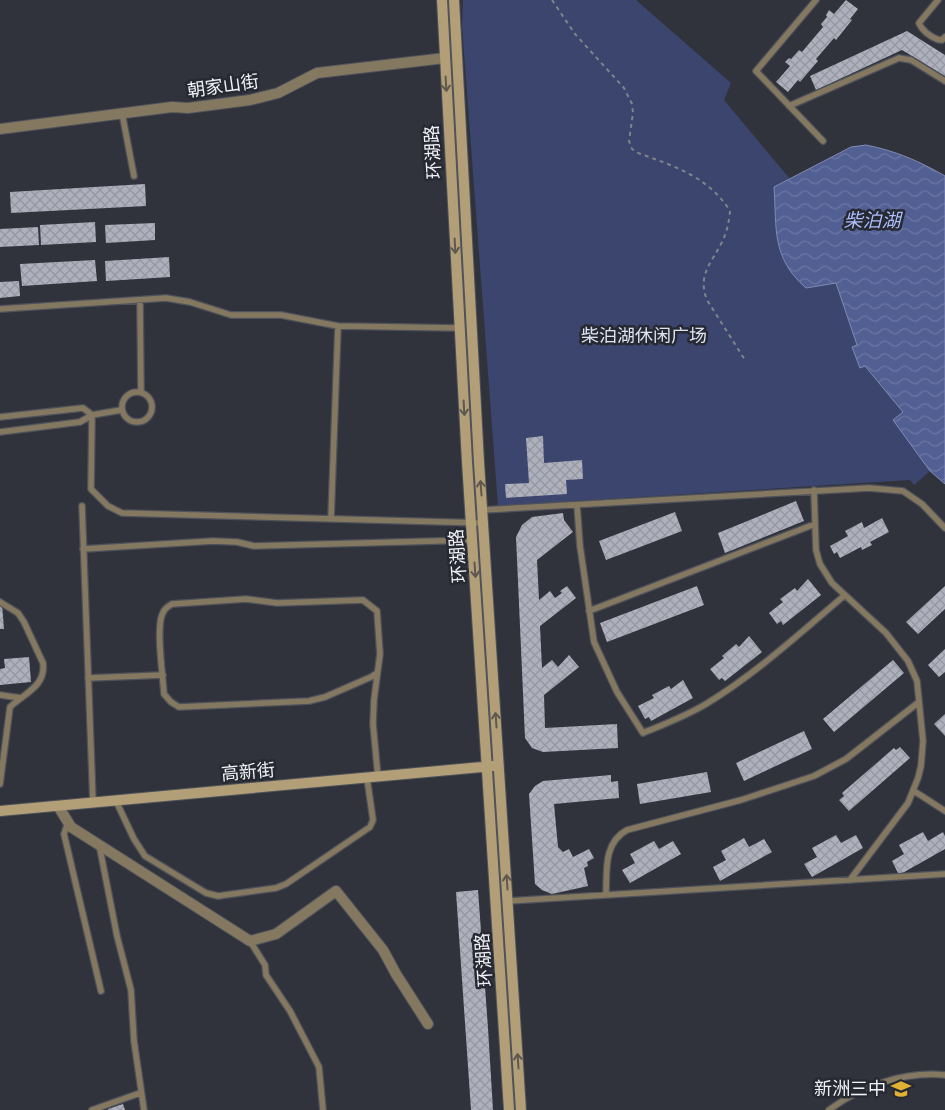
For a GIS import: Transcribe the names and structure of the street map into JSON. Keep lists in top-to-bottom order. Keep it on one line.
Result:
{"streets":{"street":["朝家山街","环湖路","高新街"]},"crossings":[["朝家山街","环湖路"],["环湖路","高新街"]],"water":["柴泊湖"],"parks":["柴泊湖休闲广场"],"places":{"school or university":["新洲三中"]}}
